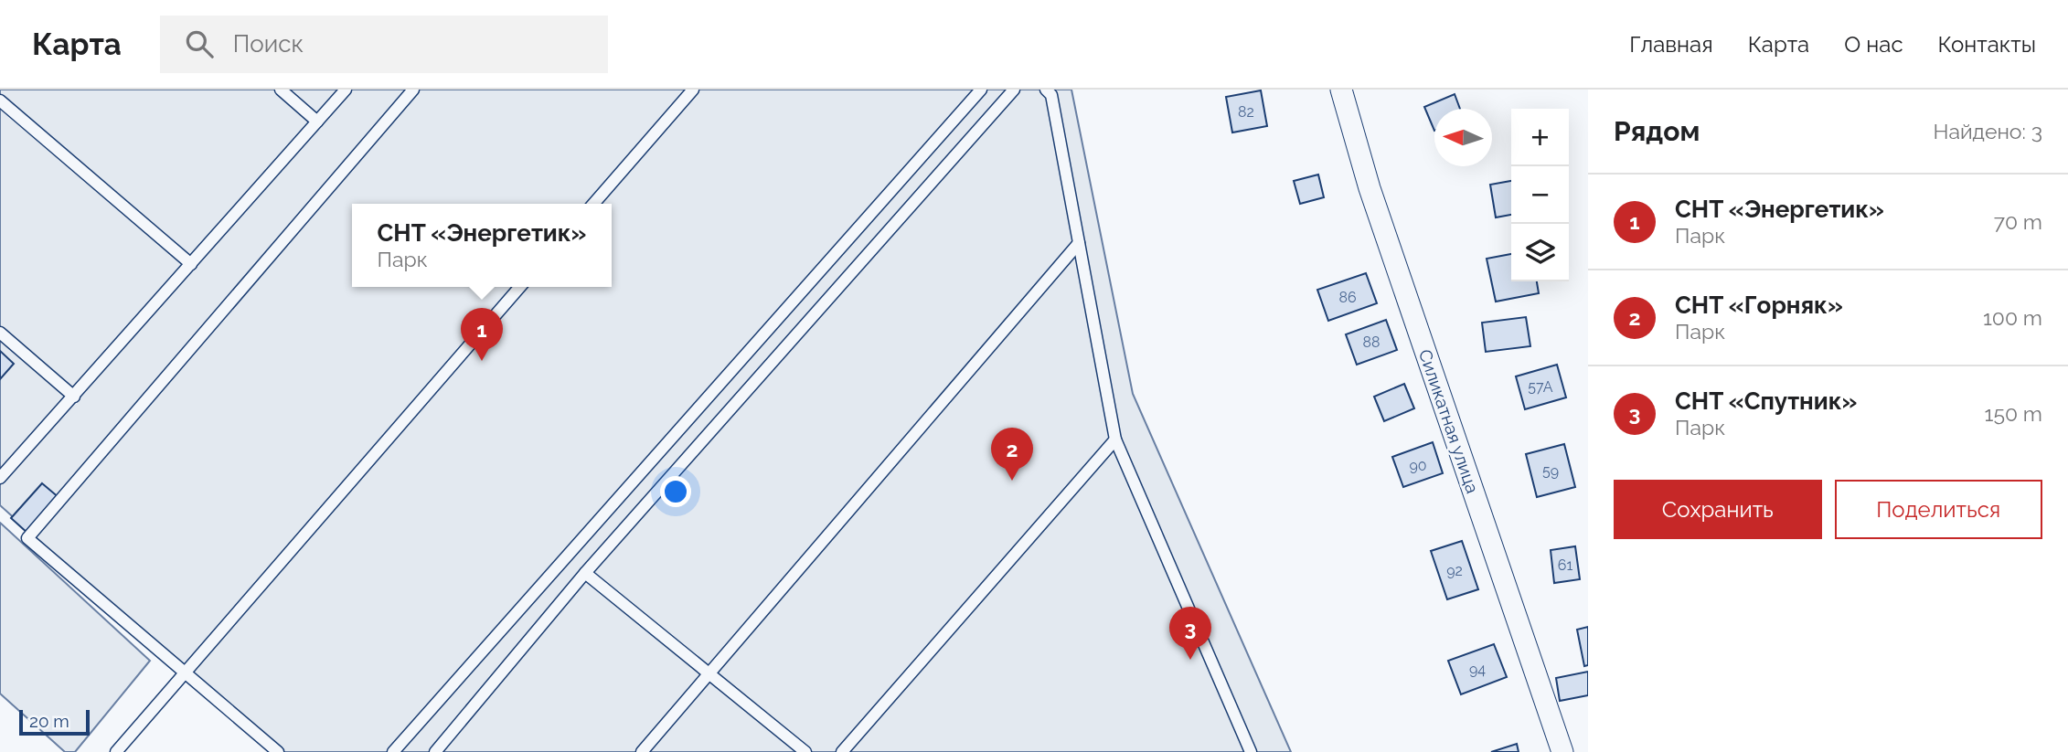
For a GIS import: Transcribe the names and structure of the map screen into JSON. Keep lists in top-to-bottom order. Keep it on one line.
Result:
{"streets":{"street":["Силикатная улица"]},"house_numbers":["82","86","88","57А","90","59","61","92","94"],"scale_bar":"20 m","north":"left","page":{"header":"Карта","search":"Поиск","nav":["Главная","Карта","О нас","Контакты"],"heading":["Рядом","Найдено: 3"],"map_buttons":["+","−"],"list":[{"mark":"1","name":"СНТ «Энергетик»","note":"Парк","value":"70 m"},{"mark":"2","name":"СНТ «Горняк»","note":"Парк","value":"100 m"},{"mark":"3","name":"СНТ «Спутник»","note":"Парк","value":"150 m"}],"popup":["СНТ «Энергетик»","Парк"],"pins":["1","2","3"],"buttons":["Сохранить","Поделиться"],"scale":"20 m"}}
